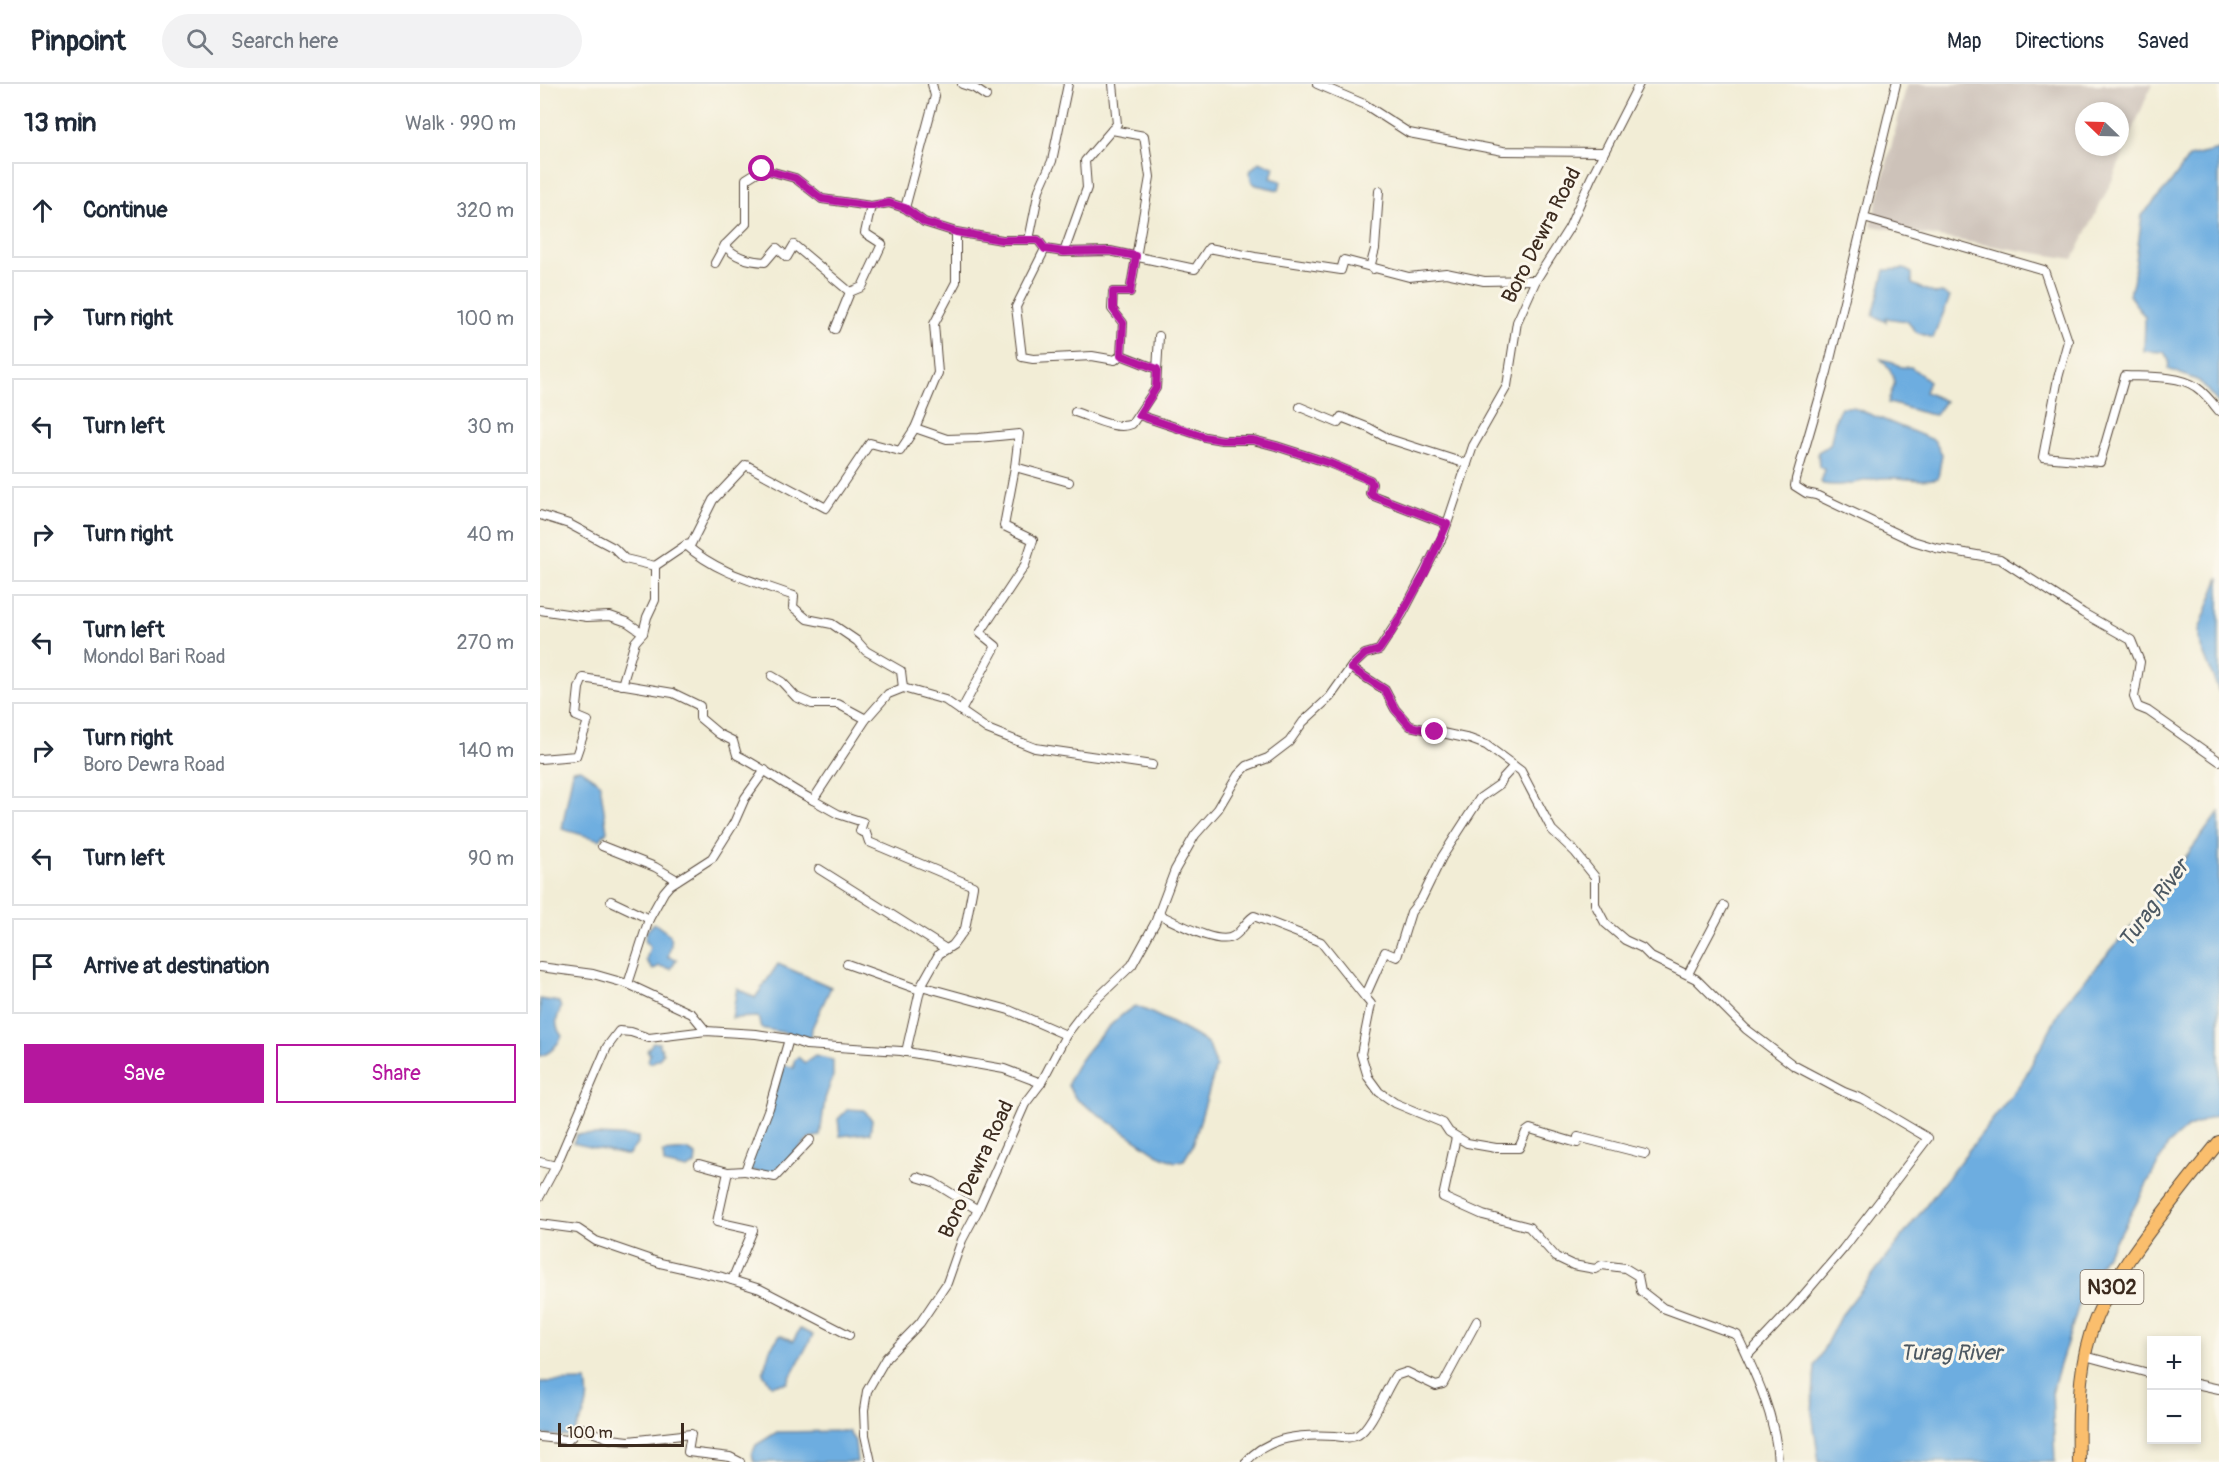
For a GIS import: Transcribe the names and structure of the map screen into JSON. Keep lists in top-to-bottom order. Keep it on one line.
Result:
{"streets":{"highway":["N302"],"street":["Boro Dewra Road"]},"water":["Turag River"],"scale_bar":"100 m","north":"top left","page":{"header":"Pinpoint","search":"Search here","nav":["Map","Directions","Saved"],"heading":["13 min","Walk · 990 m"],"list":[["Continue","320 m"],["Turn right","100 m"],["Turn left","30 m"],["Turn right","40 m"],["Turn left","Mondol Bari Road","270 m"],["Turn right","Boro Dewra Road","140 m"],["Turn left","90 m"],"Arrive at destination"],"buttons":["Save","Share"],"map_buttons":["+","−"],"scale":"100 m"}}
